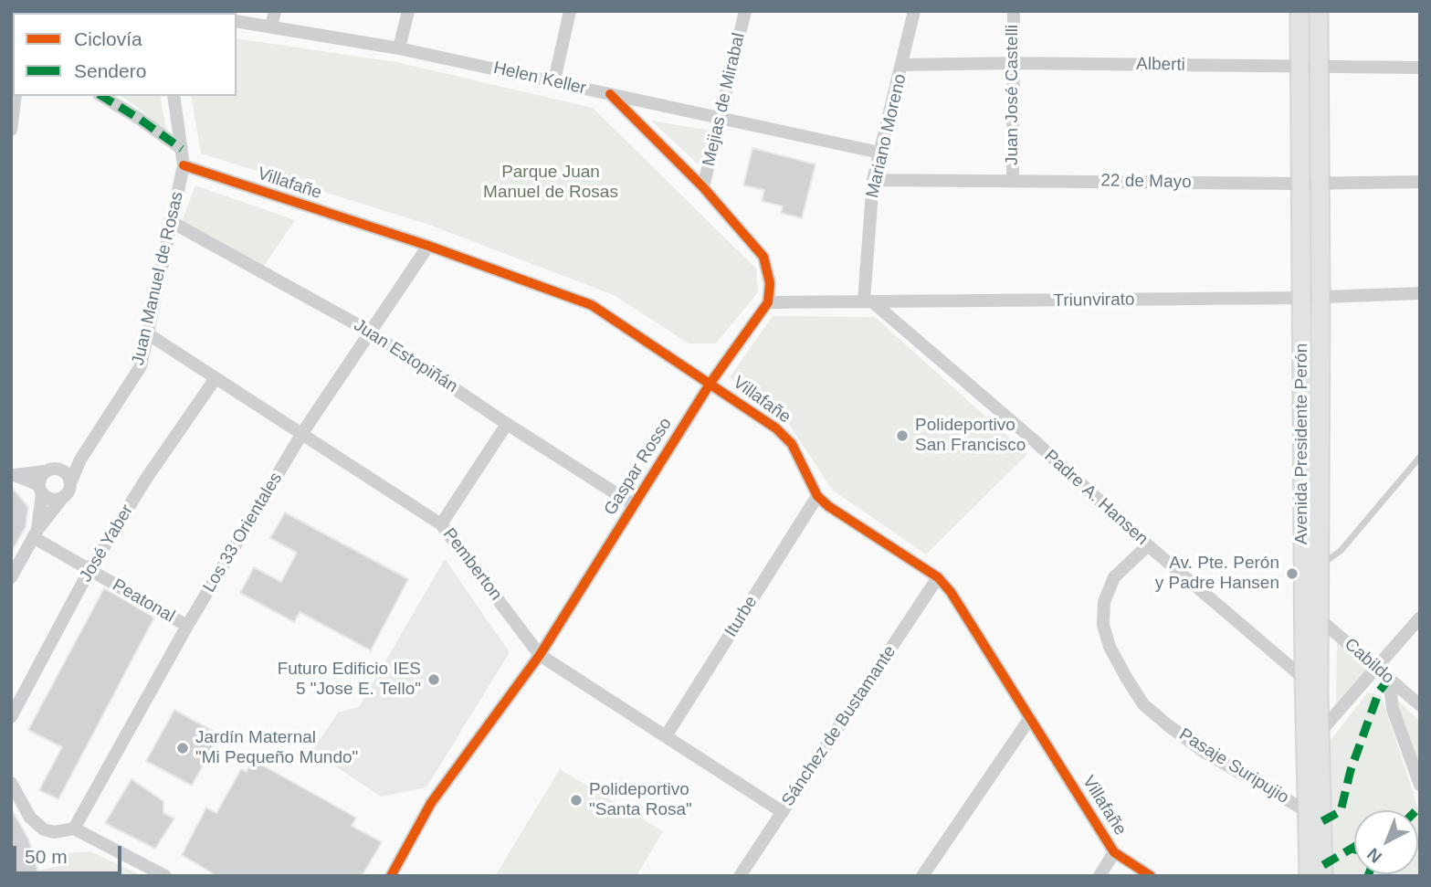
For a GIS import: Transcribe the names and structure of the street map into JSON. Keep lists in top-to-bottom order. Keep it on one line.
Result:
{"streets":{"main road":["Avenida Presidente Perón"],"street":["Alberti","Helen Keller","Juan José Castelli","Mejias de Mirabal","Mariano Moreno","22 de Mayo","Villafañe","Juan Manuel de Rosas","Triunvirato","Juan Estopiñán","Gaspar Rosso","Padre A. Hansen","Los 33 Orientales","José Yaber","Pemberton","Peatonal","Iturbe","Cabildo","Sánchez de Bustamante","Pasaje Suripujio"]},"crossings":[["Alberti","Juan José Castelli"],["Alberti","Mariano Moreno"],["Alberti","Avenida Presidente Perón"],["Helen Keller","Mejias de Mirabal"],["Helen Keller","Mariano Moreno"],["Juan José Castelli","22 de Mayo"],["Mariano Moreno","22 de Mayo"],["Mariano Moreno","Triunvirato"],["Mariano Moreno","Padre A. Hansen"],["22 de Mayo","Avenida Presidente Perón"],["Villafañe","Juan Manuel de Rosas"],["Villafañe","Gaspar Rosso"],["Villafañe","Los 33 Orientales"],["Villafañe","Iturbe"],["Villafañe","Sánchez de Bustamante"],["Juan Manuel de Rosas","Juan Estopiñán"],["Juan Manuel de Rosas","Pemberton"],["Triunvirato","Avenida Presidente Perón"],["Triunvirato","Gaspar Rosso"],["Triunvirato","Padre A. Hansen"],["Juan Estopiñán","Gaspar Rosso"],["Juan Estopiñán","Los 33 Orientales"],["Avenida Presidente Perón","Padre A. Hansen"],["Avenida Presidente Perón","Cabildo"],["Avenida Presidente Perón","Pasaje Suripujio"],["Gaspar Rosso","Pemberton"],["Padre A. Hansen","Pasaje Suripujio"],["Los 33 Orientales","Pemberton"],["Los 33 Orientales","Peatonal"],["José Yaber","Pemberton"],["José Yaber","Peatonal"],["Pemberton","Iturbe"],["Pemberton","Sánchez de Bustamante"]],"parks":["Parque Juan Manuel de Rosas"],"places":["Polideportivo San Francisco","Av. Pte. Perón y Padre Hansen","Futuro Edificio IES 5 \"Jose E. Tello\"","Jardín Maternal \"Mi Pequeño Mundo\"","Polideportivo \"Santa Rosa\""],"legend":["Ciclovía","Sendero"],"scale_bar":"50 m","north":"bottom left"}
